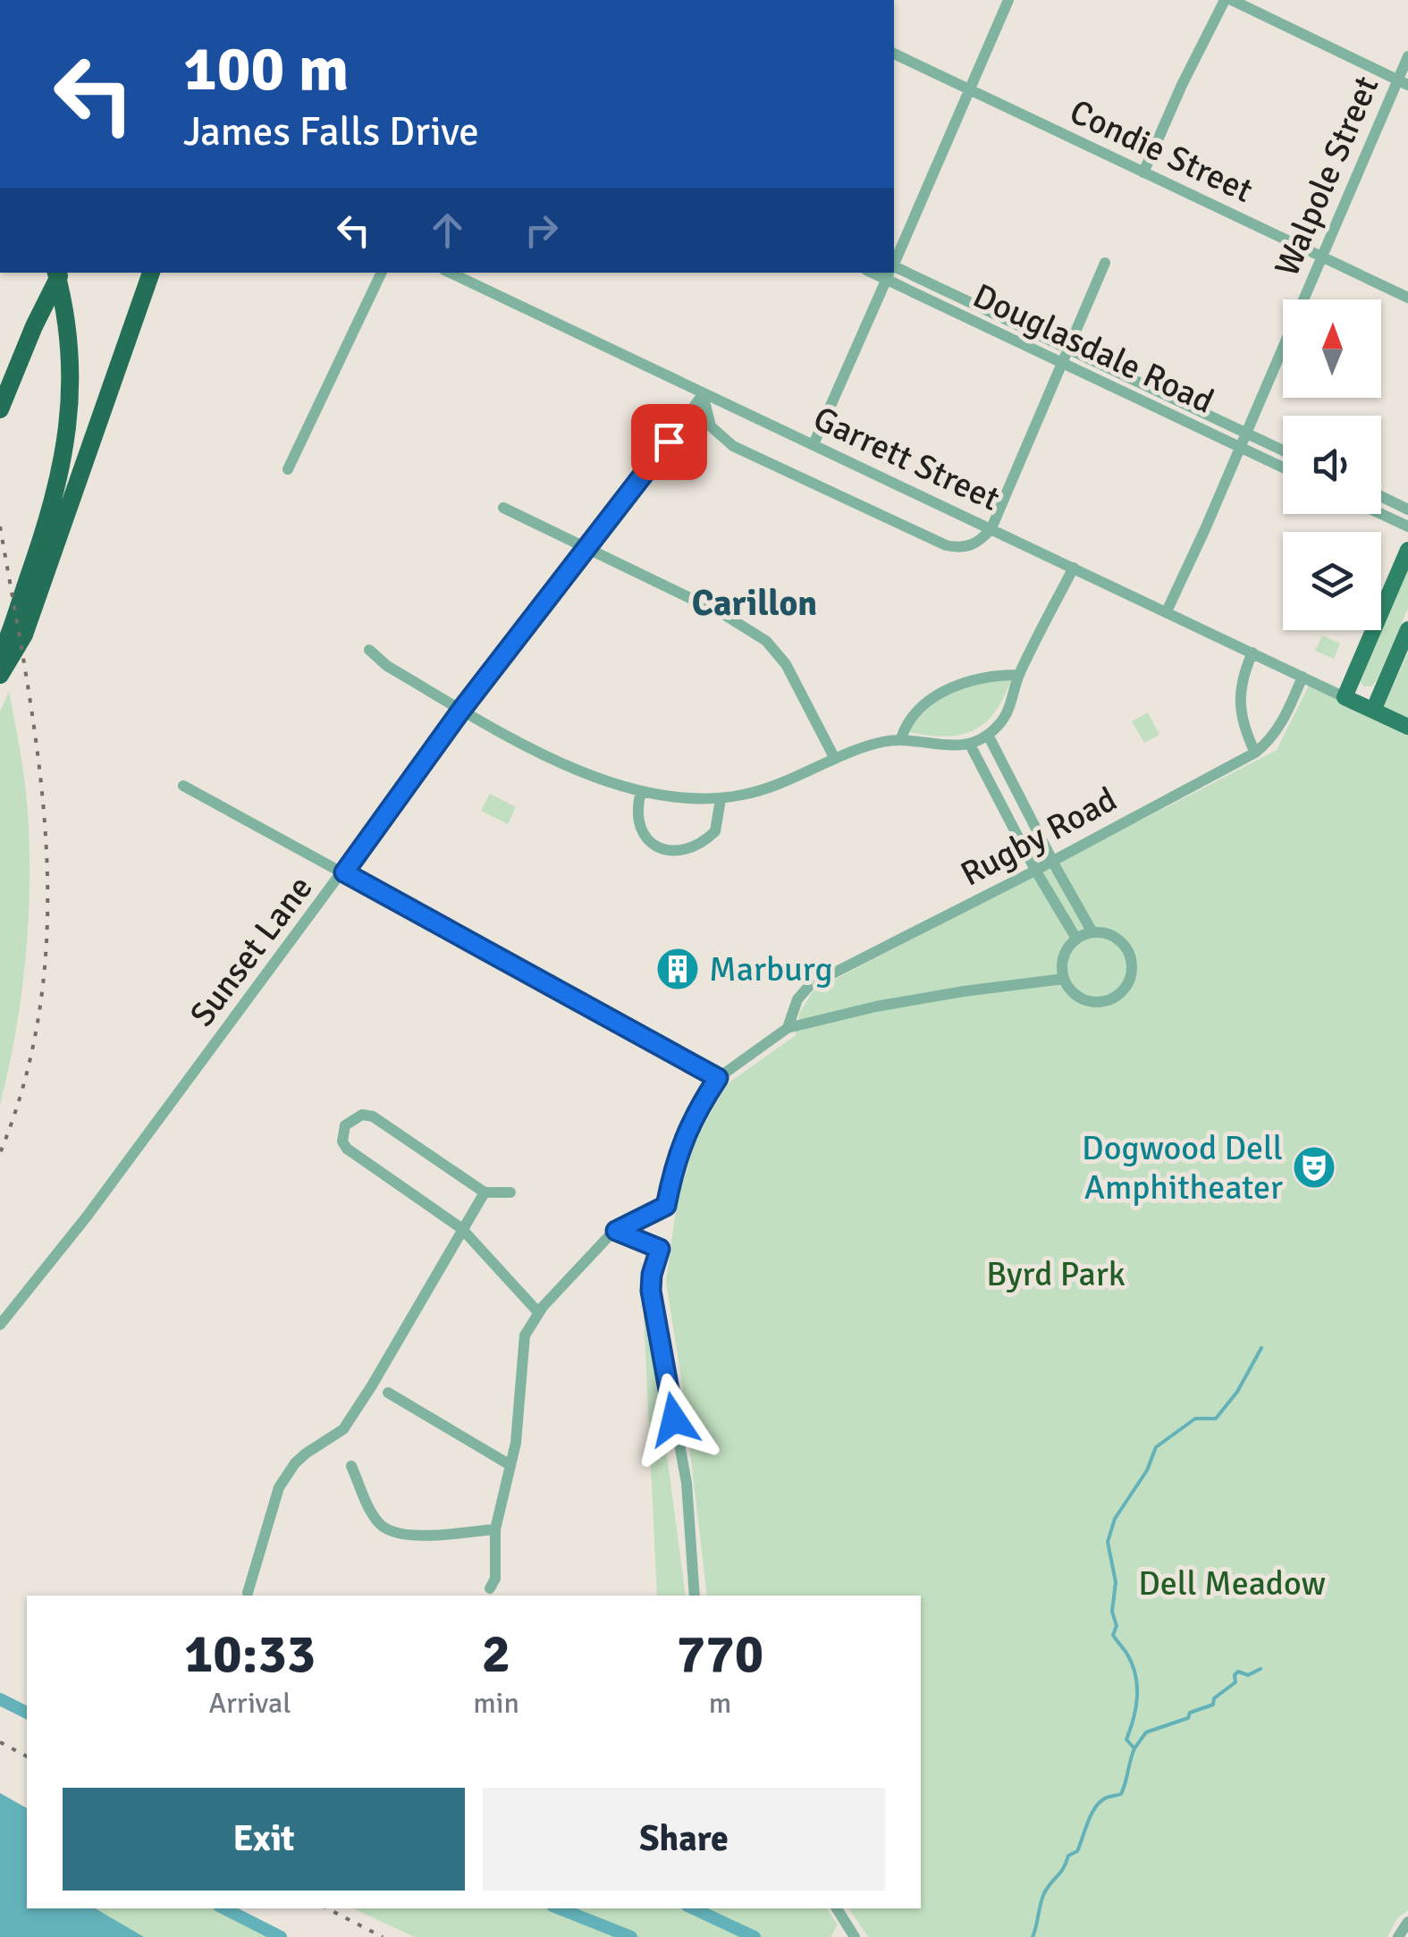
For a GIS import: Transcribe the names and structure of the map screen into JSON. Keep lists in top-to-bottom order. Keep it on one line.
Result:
{"streets":{"street":["Condie Street","Walpole Street","Douglasdale Road","Garrett Street","Rugby Road","Sunset Lane"]},"crossings":[["Condie Street","Walpole Street"],["Walpole Street","Douglasdale Road"],["Walpole Street","Garrett Street"],["Garrett Street","Rugby Road"],["Garrett Street","Sunset Lane"]],"districts":["Carillon"],"parks":["Byrd Park","Dell Meadow"],"places":{"building":["Marburg"],"theatre":["Dogwood Dell Amphitheater"]},"north":"top","page":{"turn":["100 m","James Falls Drive"],"eta":["10:33","Arrival","2","min","770","m"],"buttons":["Exit","Share"]}}
